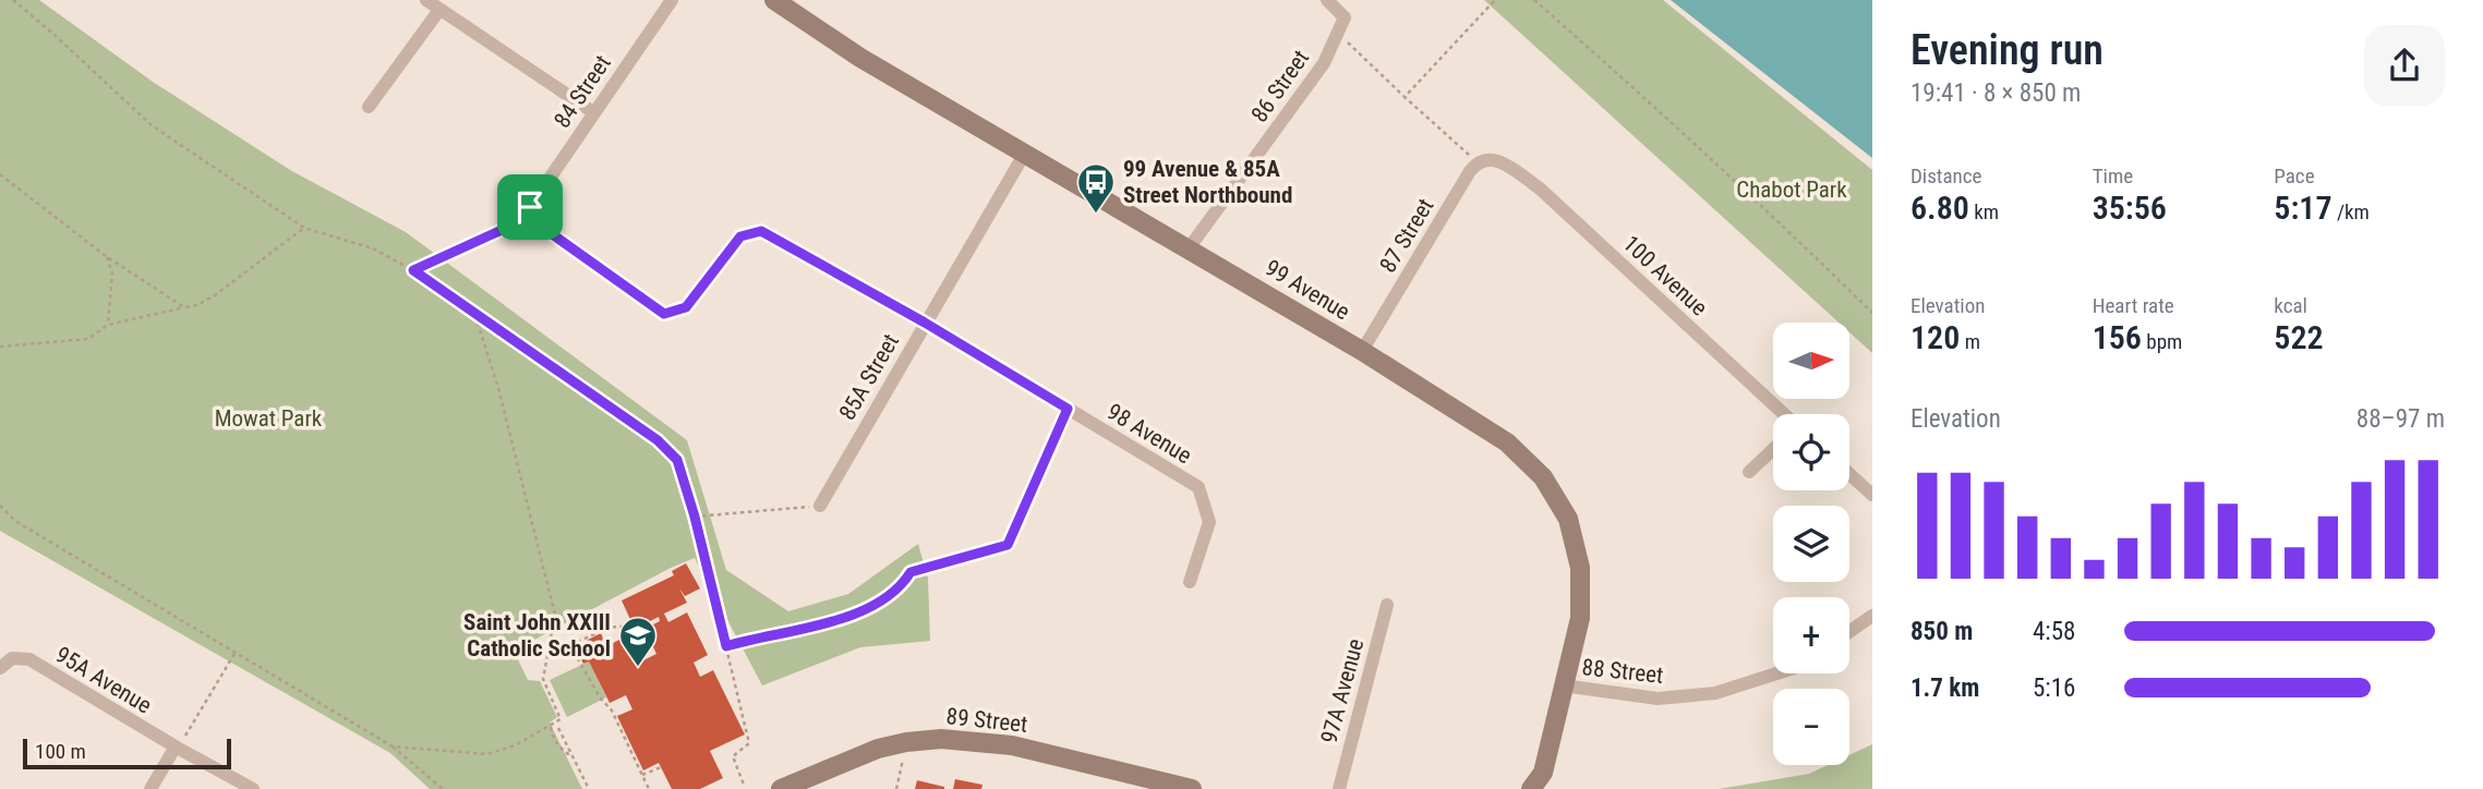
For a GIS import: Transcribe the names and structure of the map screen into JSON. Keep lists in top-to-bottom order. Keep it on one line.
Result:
{"streets":{"street":["86 Street","84 Street","87 Street","100 Avenue","99 Avenue","85A Street","98 Avenue","88 Street","95A Avenue","97A Avenue","89 Street"]},"crossings":[["86 Street","99 Avenue"],["84 Street","98 Avenue"],["87 Street","100 Avenue"],["87 Street","99 Avenue"],["99 Avenue","85A Street"],["99 Avenue","88 Street"],["85A Street","98 Avenue"]],"parks":["Chabot Park","Mowat Park"],"places":{"bus stop":["99 Avenue & 85A Street Northbound"],"school or university":["Saint John XXIII Catholic School"]},"scale_bar":"100 m","north":"right","page":{"heading":["Evening run","19:41 · 8 × 850 m"],"stats":[["Distance","6.80 km"],["Time","35:56"],["Pace","5:17 /km"],["Elevation","120 m"],["Heart rate","156 bpm"],["kcal","522"]],"map_buttons":["+","−"],"chart":["Elevation","88–97 m"],"list":[{"name":"850 m","note":"4:58"},{"name":"1.7 km","note":"5:16"}],"scale":"100 m"}}
